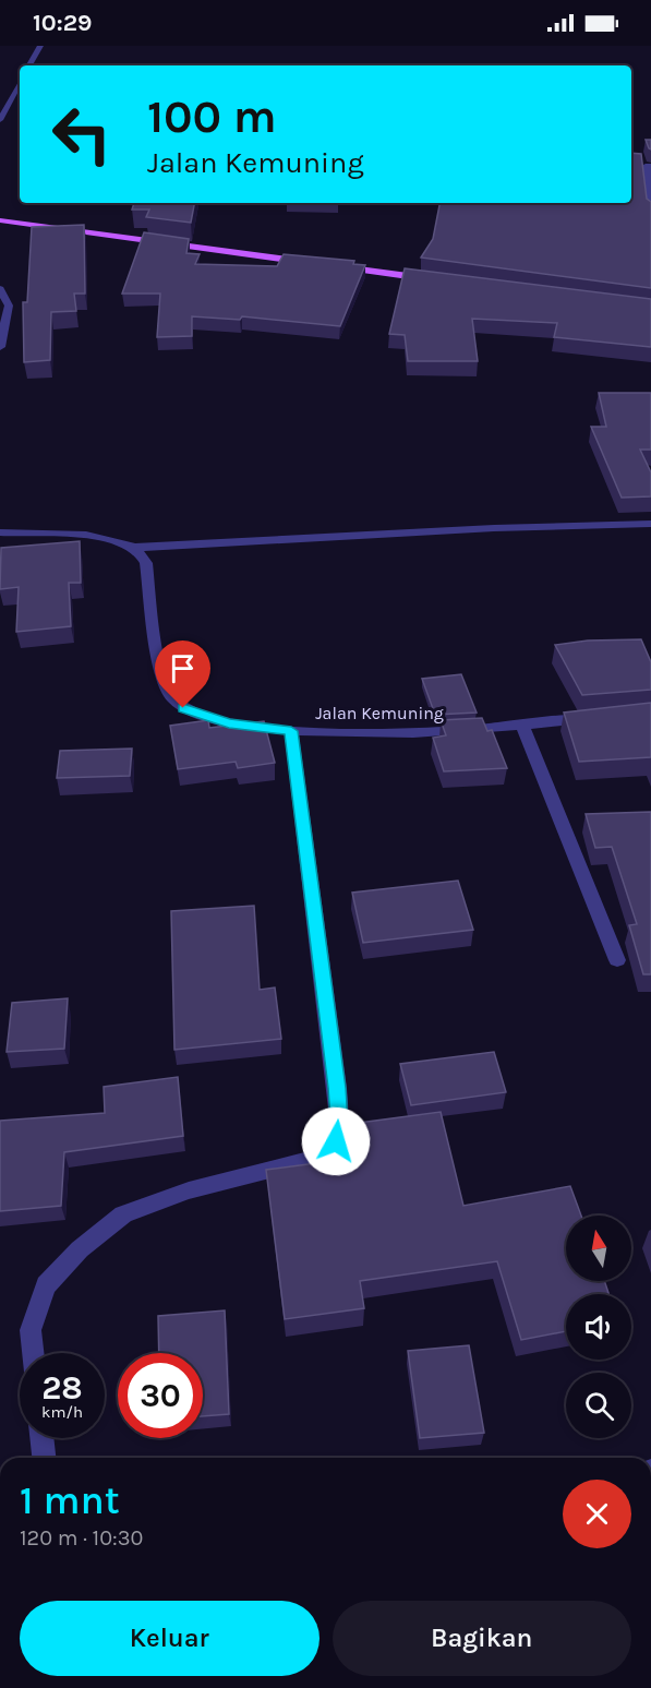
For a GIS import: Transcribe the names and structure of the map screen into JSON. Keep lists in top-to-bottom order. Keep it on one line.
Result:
{"streets":{"street":["Jalan Kemuning"]},"north":"top","page":{"status":"10:29","turn":["100 m","Jalan Kemuning"],"speed":"28 km/h","limit":"30","heading":["1 mnt","120 m · 10:30"],"buttons":["Keluar","Bagikan"]}}
